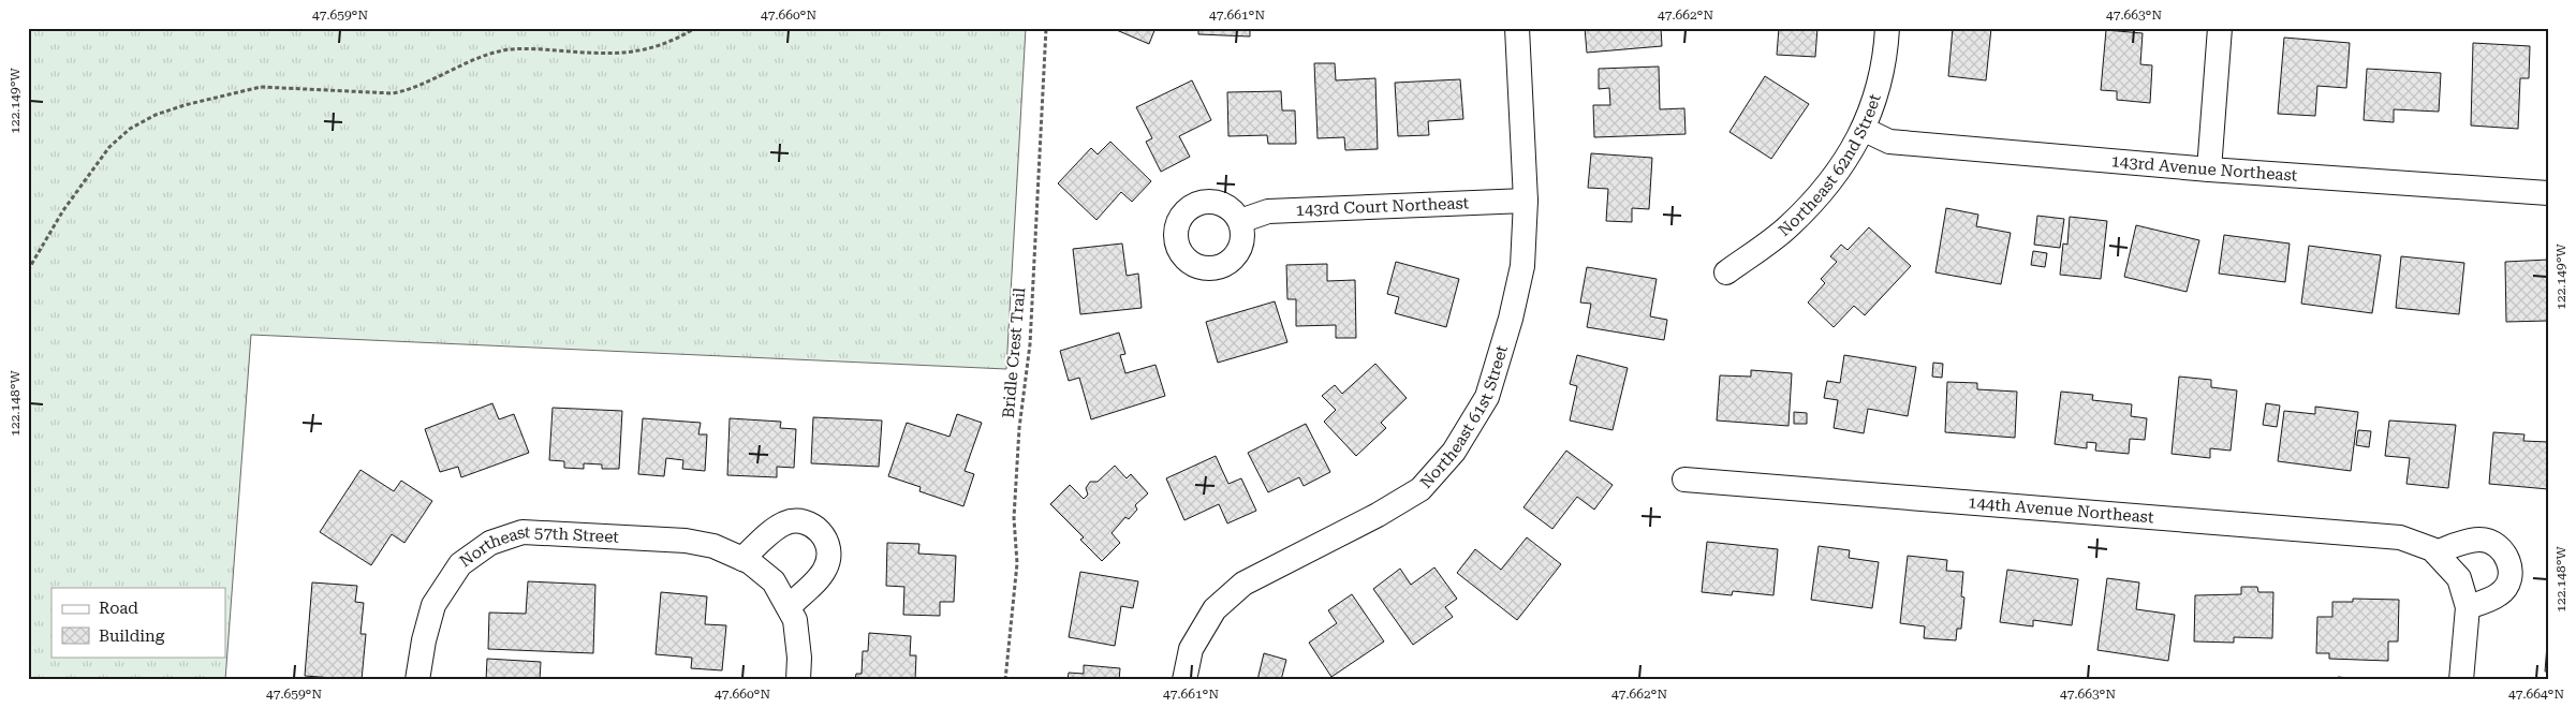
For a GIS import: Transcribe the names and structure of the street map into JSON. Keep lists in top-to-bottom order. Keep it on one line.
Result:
{"streets":{"street":["Northeast 62nd Street","143rd Avenue Northeast","143rd Court Northeast","Northeast 61st Street","144th Avenue Northeast","Northeast 57th Street"],"path":["Bridle Crest Trail"]},"crossings":[["Northeast 62nd Street","143rd Avenue Northeast"],["143rd Court Northeast","Northeast 61st Street"]],"legend":["Road","Building"],"coordinates":["47.659°N","47.660°N","47.661°N","47.662°N","47.663°N","122.149°W","122.148°W","47.664°N"]}
